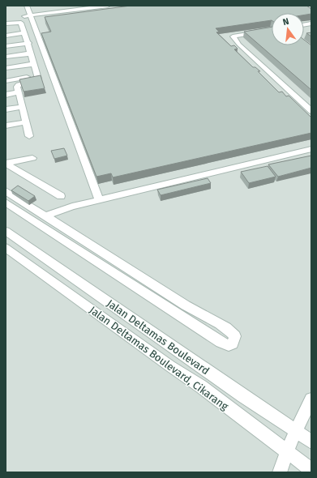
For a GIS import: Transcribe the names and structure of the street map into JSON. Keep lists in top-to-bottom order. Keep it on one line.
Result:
{"streets":{"street":["Jalan Deltamas Boulevard","Jalan Deltamas Boulevard, Cikarang"]},"north":"top"}
